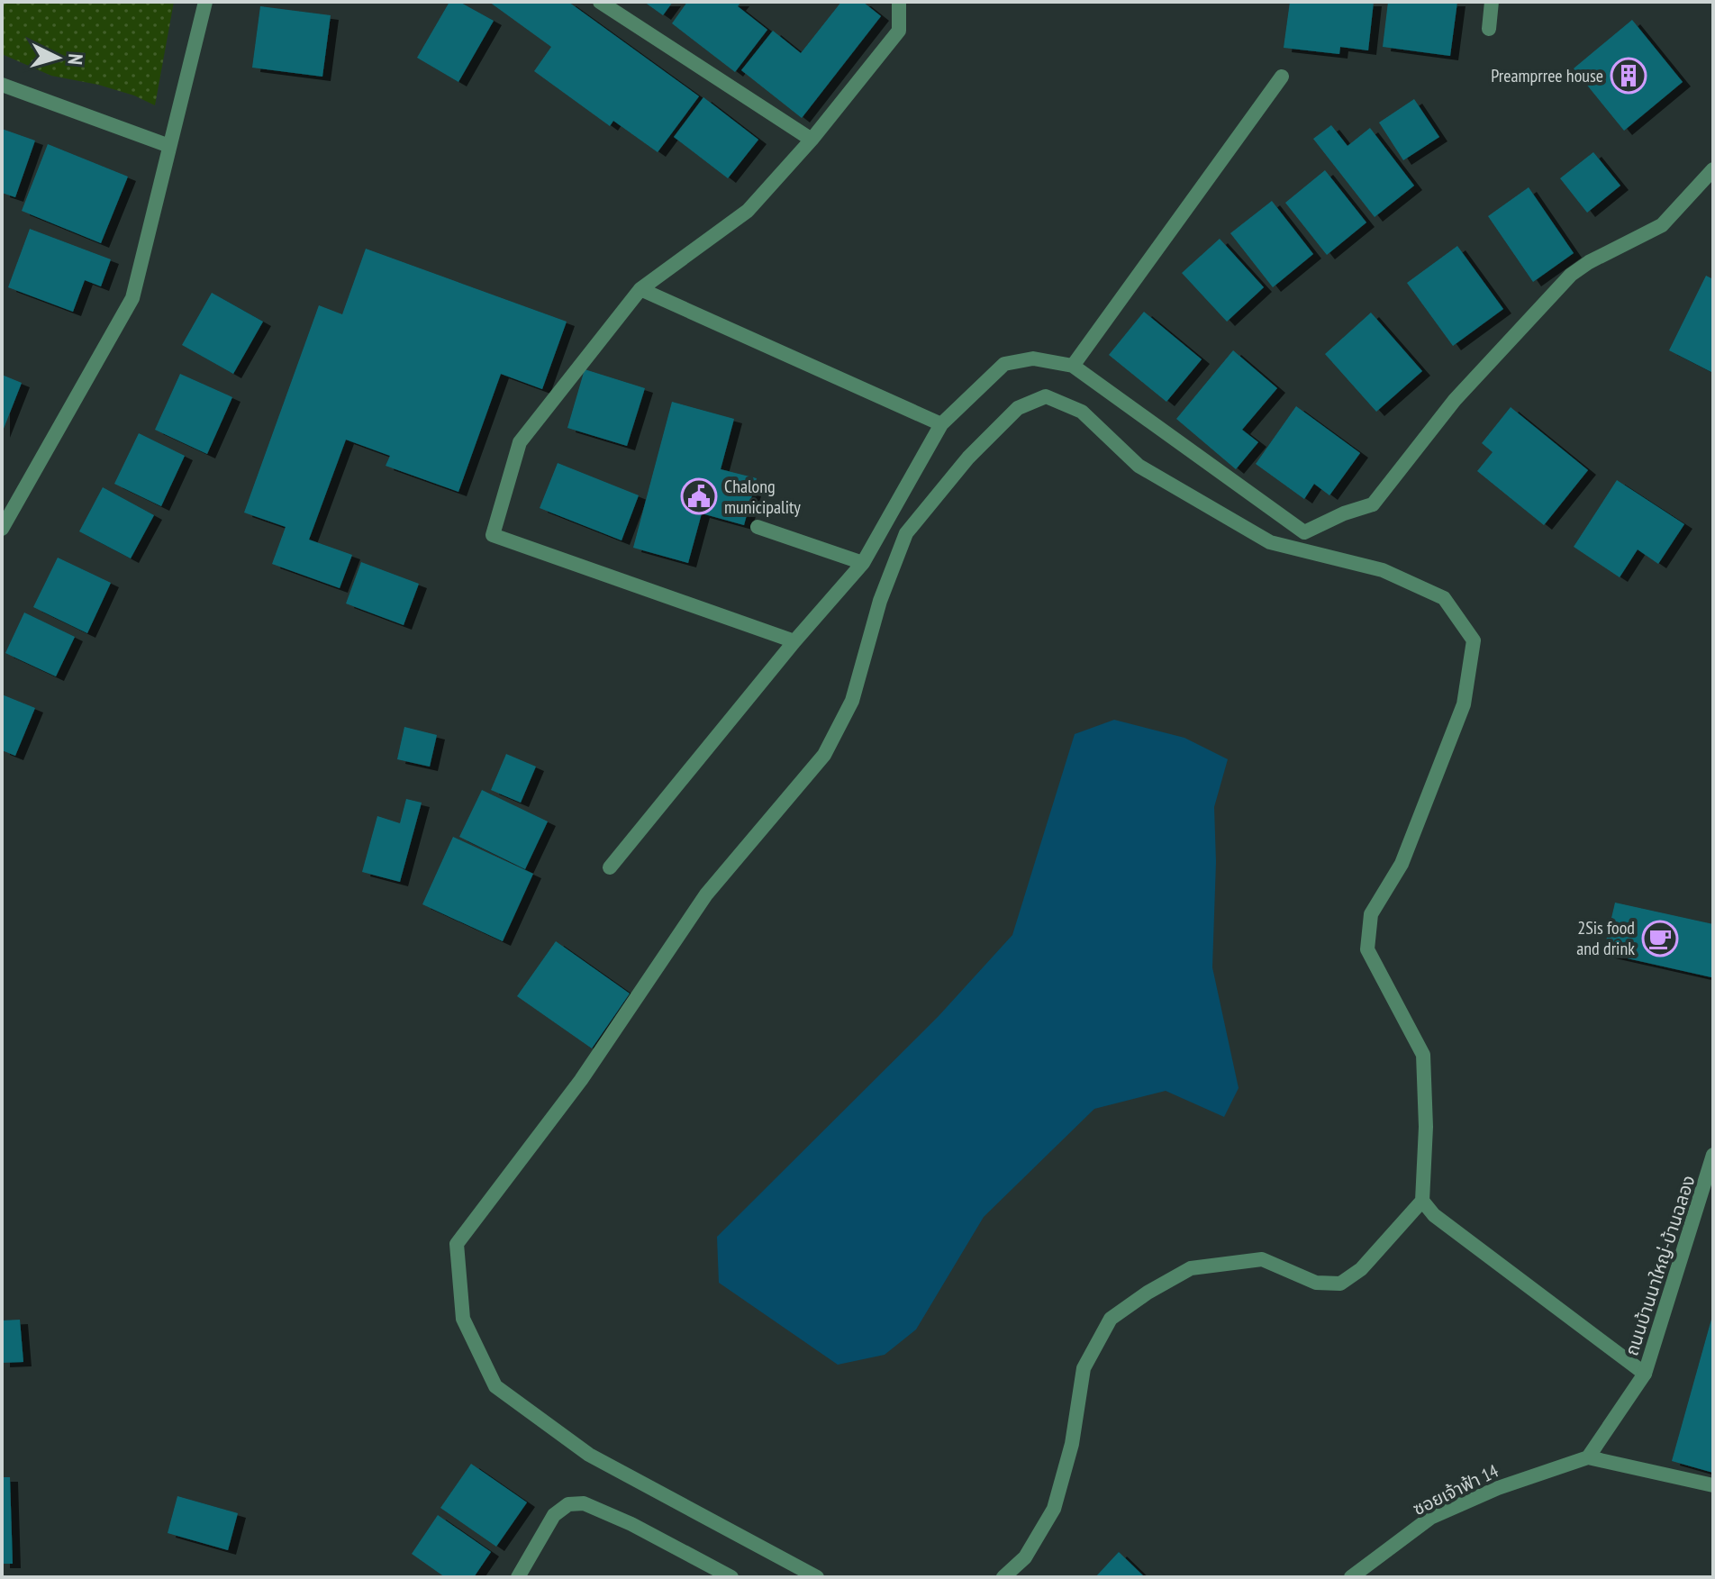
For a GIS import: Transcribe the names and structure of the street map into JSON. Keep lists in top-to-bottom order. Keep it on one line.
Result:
{"streets":{"street":["ถนนบ้านนาใหญ่-บ้านฉลอง","ซอยเจ้าฟ้า 14"]},"crossings":[["ถนนบ้านนาใหญ่-บ้านฉลอง","ซอยเจ้าฟ้า 14"]],"places":{"building":["Preamprree house"],"public building":["Chalong municipality"],"cafe":["2Sis food and drink"]},"north":"right"}
